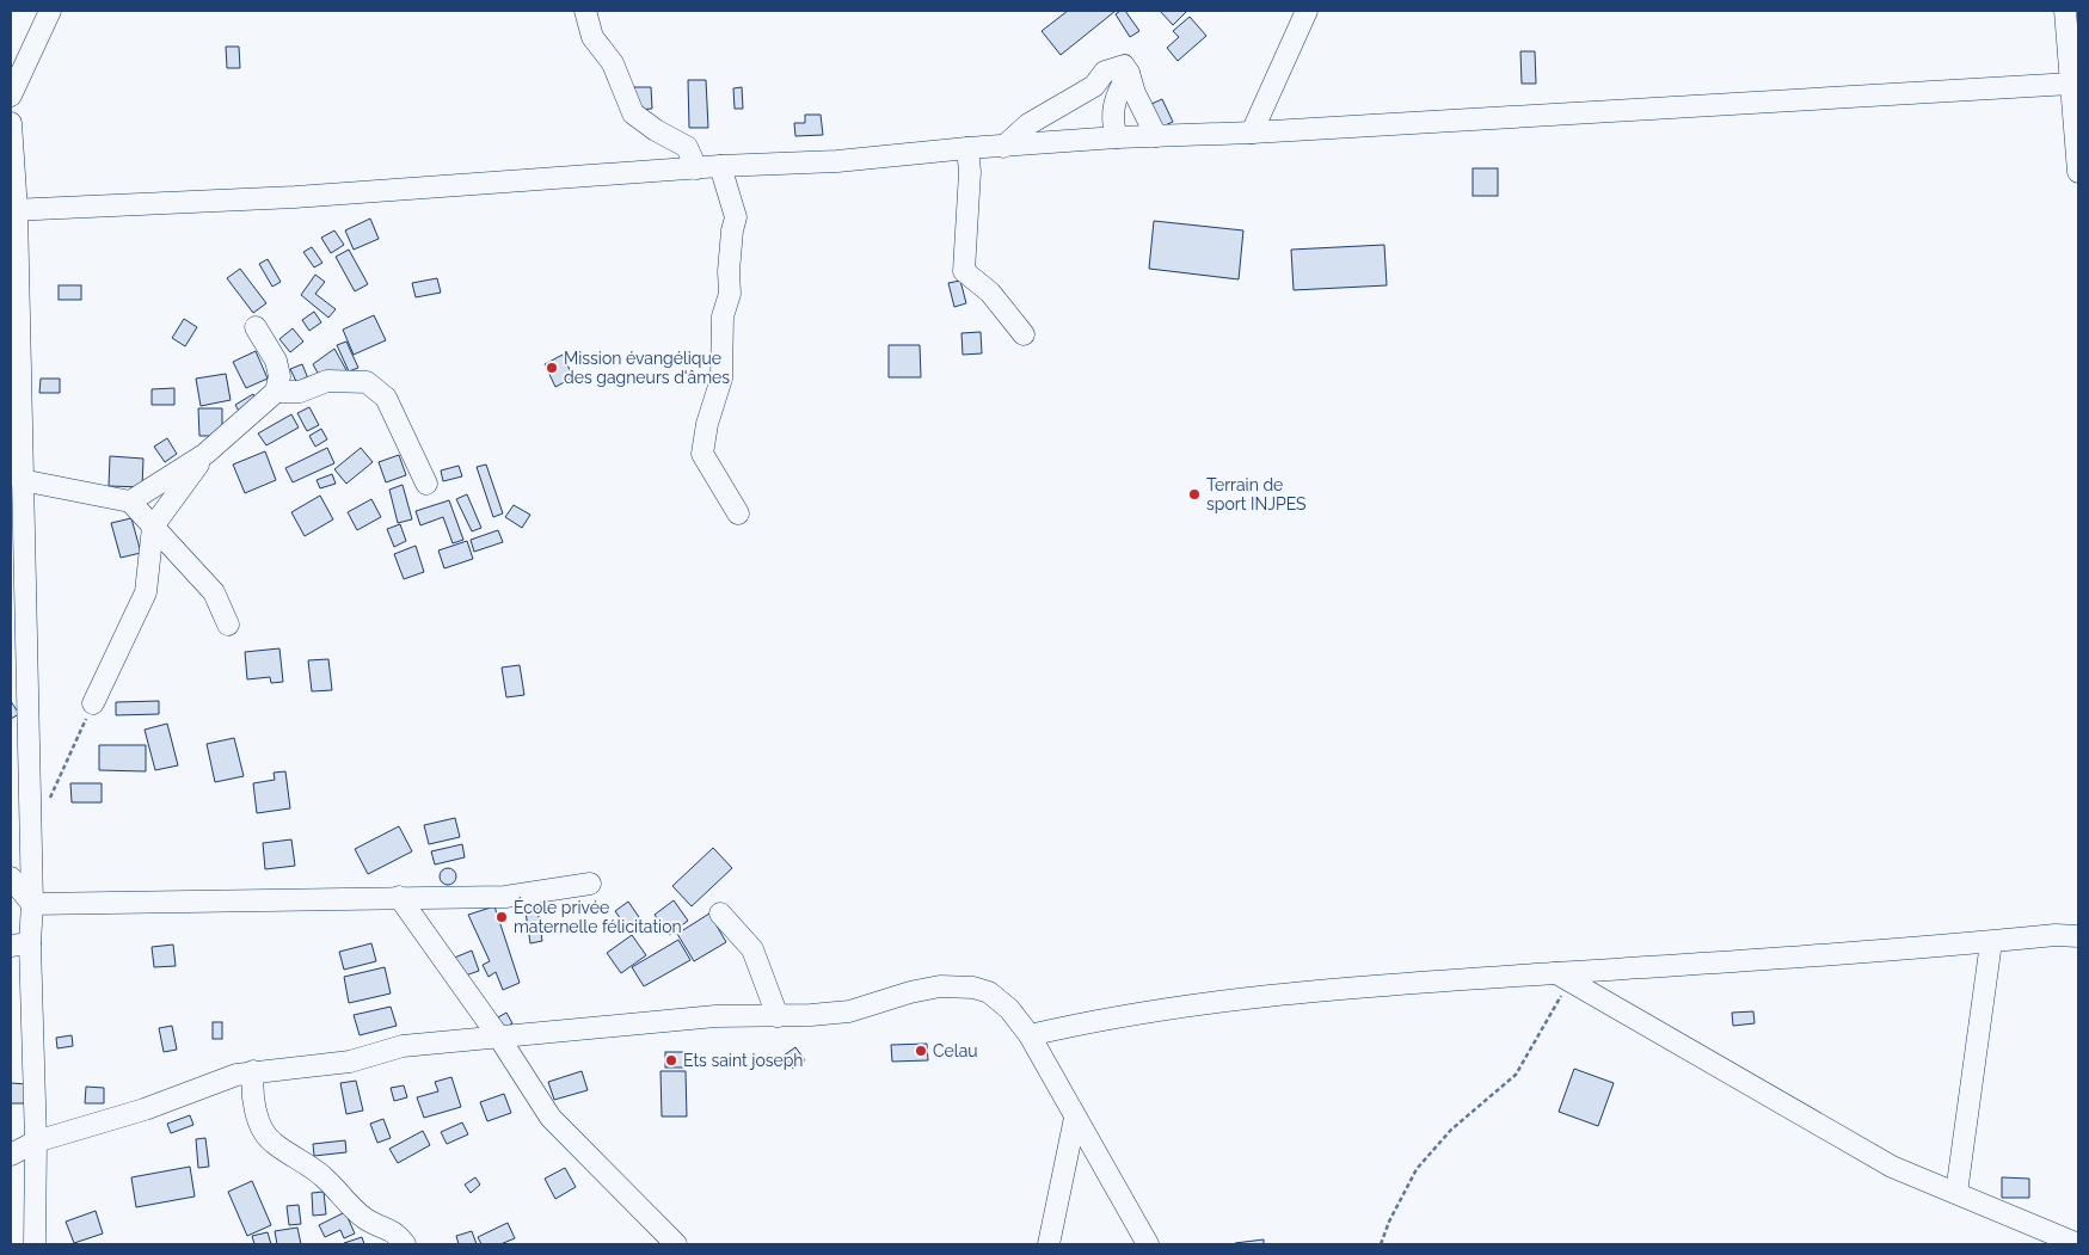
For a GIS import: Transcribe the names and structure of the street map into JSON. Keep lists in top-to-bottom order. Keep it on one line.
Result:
{"places":["Mission évangélique des gagneurs d'âmes","Terrain de sport INJPES","École privée maternelle félicitation","Celau","Ets saint joseph"]}
